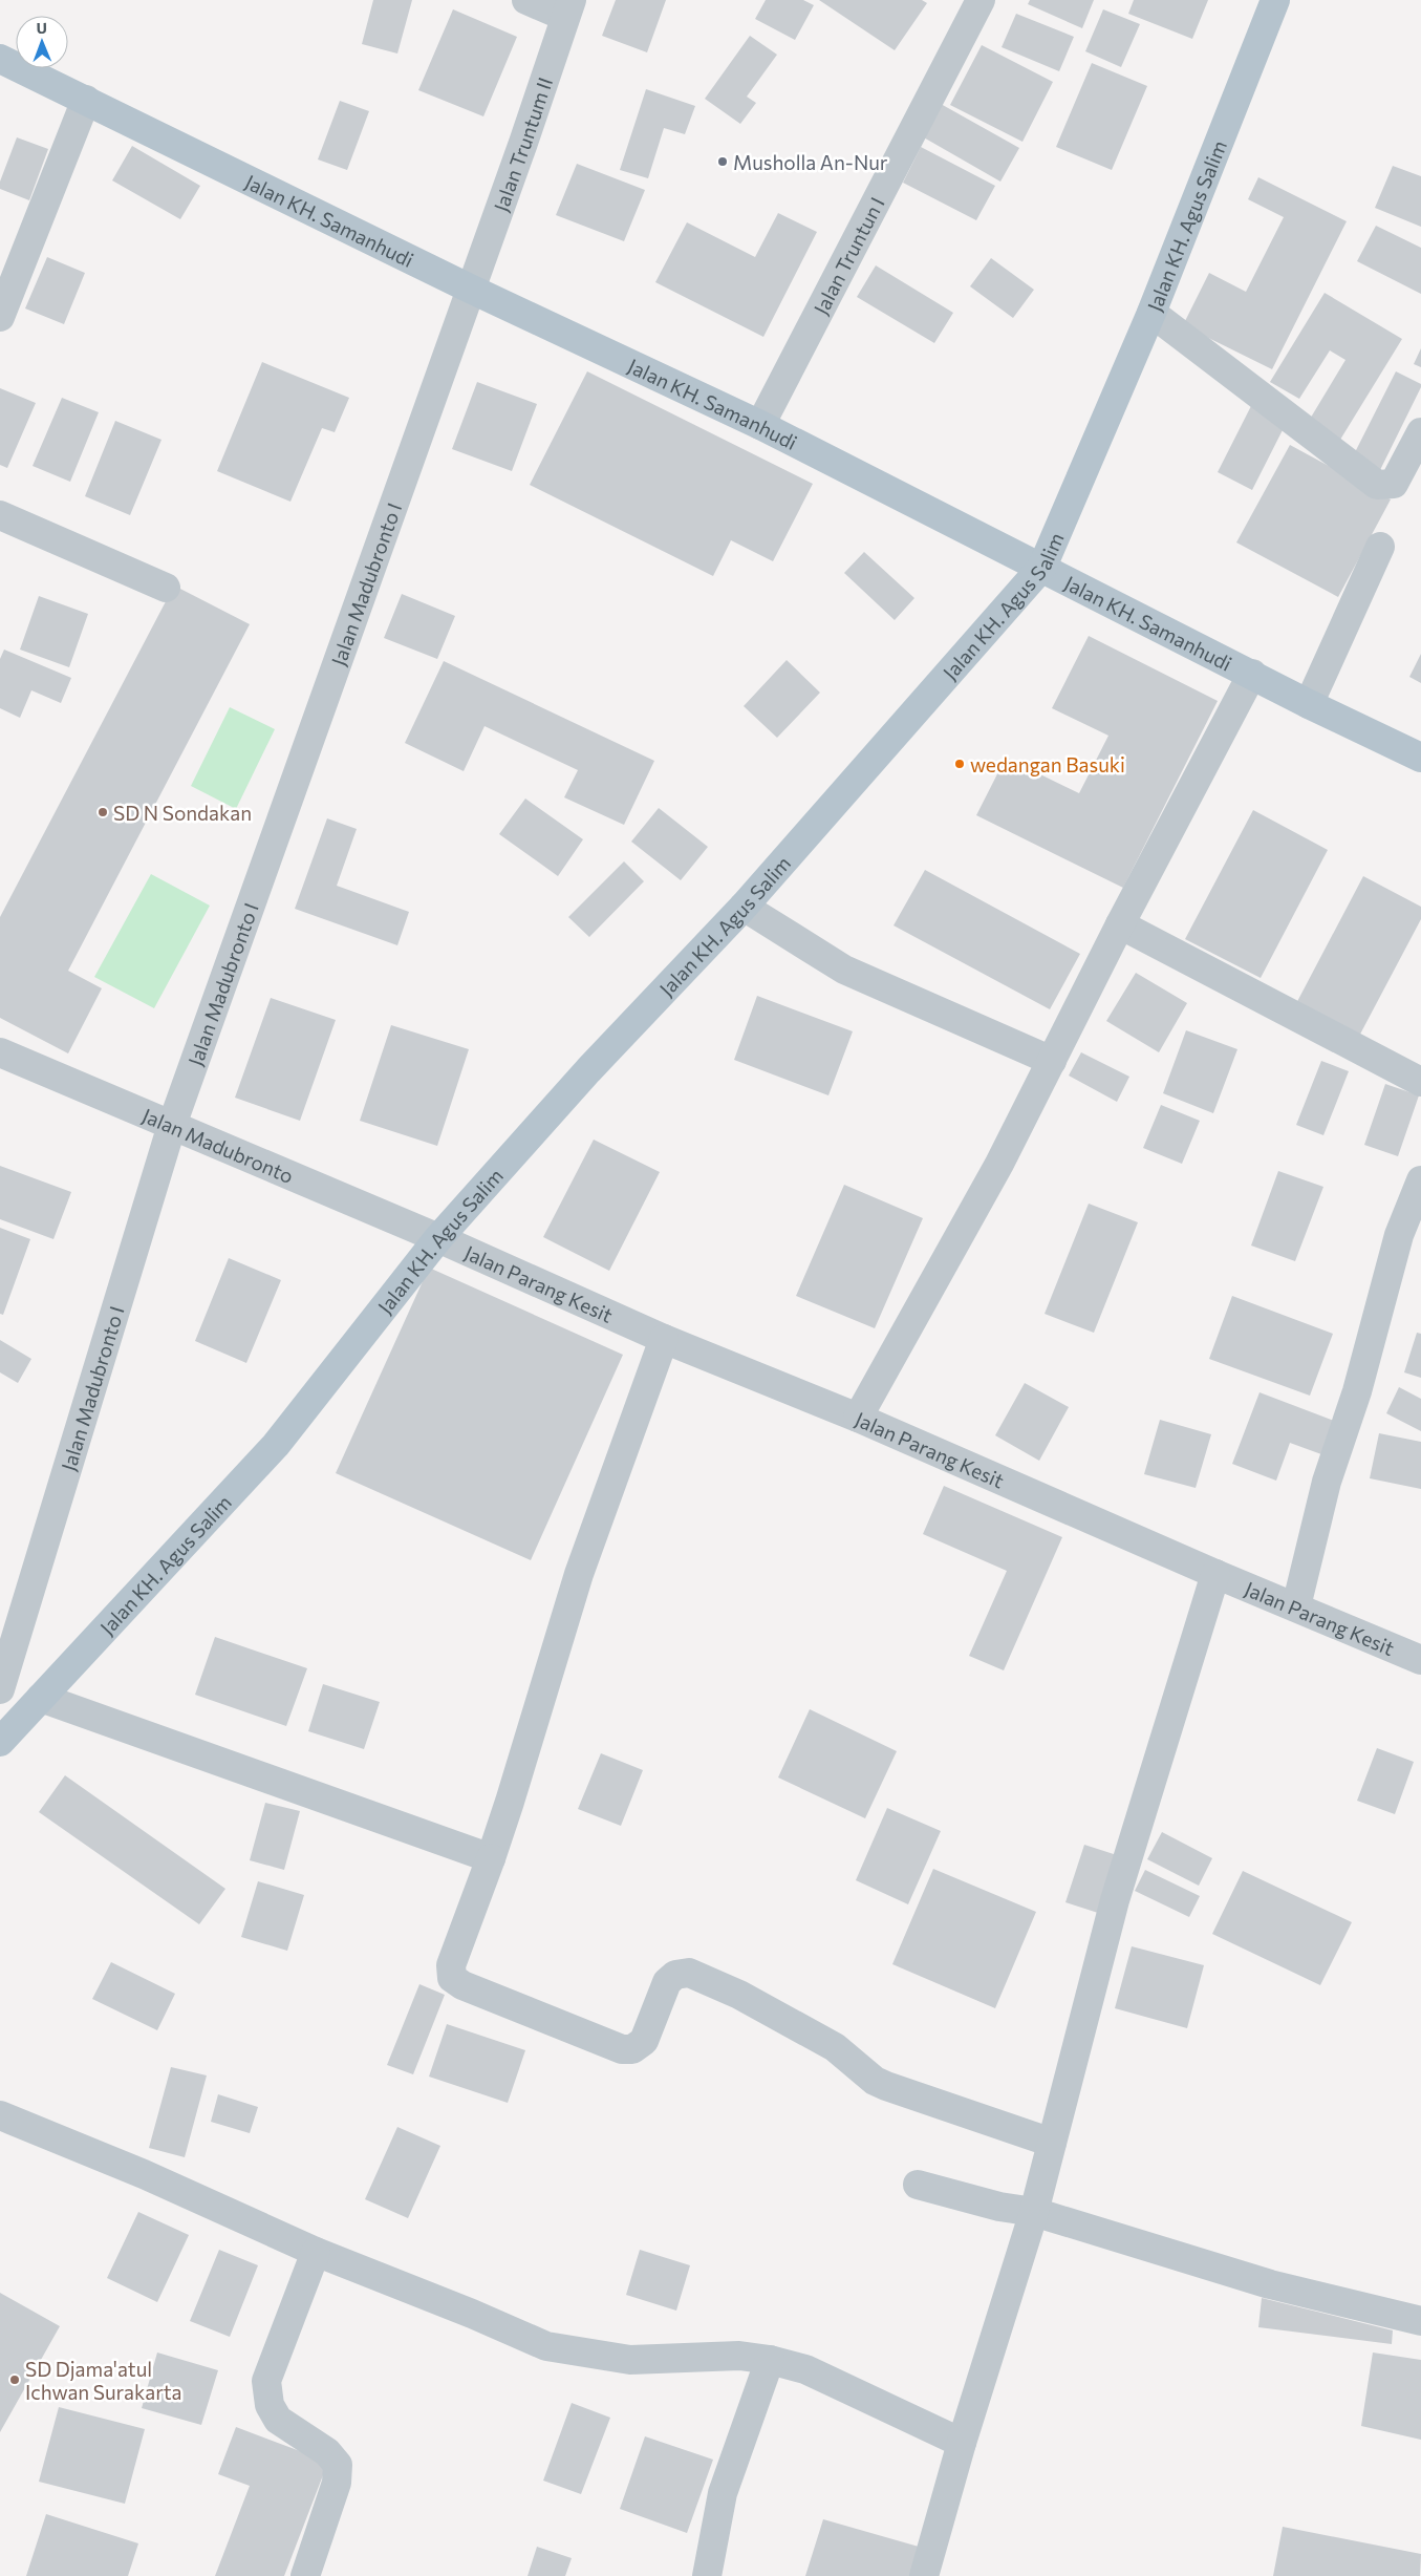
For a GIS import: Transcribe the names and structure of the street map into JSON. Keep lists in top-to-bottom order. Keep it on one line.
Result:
{"streets":{"main road":["Jalan KH. Samanhudi","Jalan KH. Agus Salim"],"street":["Jalan Truntum II","Jalan Truntun I","Jalan Madubronto I","Jalan Madubronto","Jalan Parang Kesit"]},"crossings":[["Jalan Truntum II","Jalan KH. Samanhudi"],["Jalan Truntum II","Jalan Madubronto I"],["Jalan KH. Samanhudi","Jalan KH. Agus Salim"],["Jalan KH. Samanhudi","Jalan Truntun I"],["Jalan KH. Samanhudi","Jalan Madubronto I"],["Jalan KH. Agus Salim","Jalan Madubronto"],["Jalan KH. Agus Salim","Jalan Parang Kesit"],["Jalan Madubronto I","Jalan Madubronto"],["Jalan Madubronto","Jalan Parang Kesit"]],"places":["Musholla An-Nur","wedangan Basuki","SD N Sondakan","SD Djama'atul Ichwan Surakarta"],"north":"top"}
